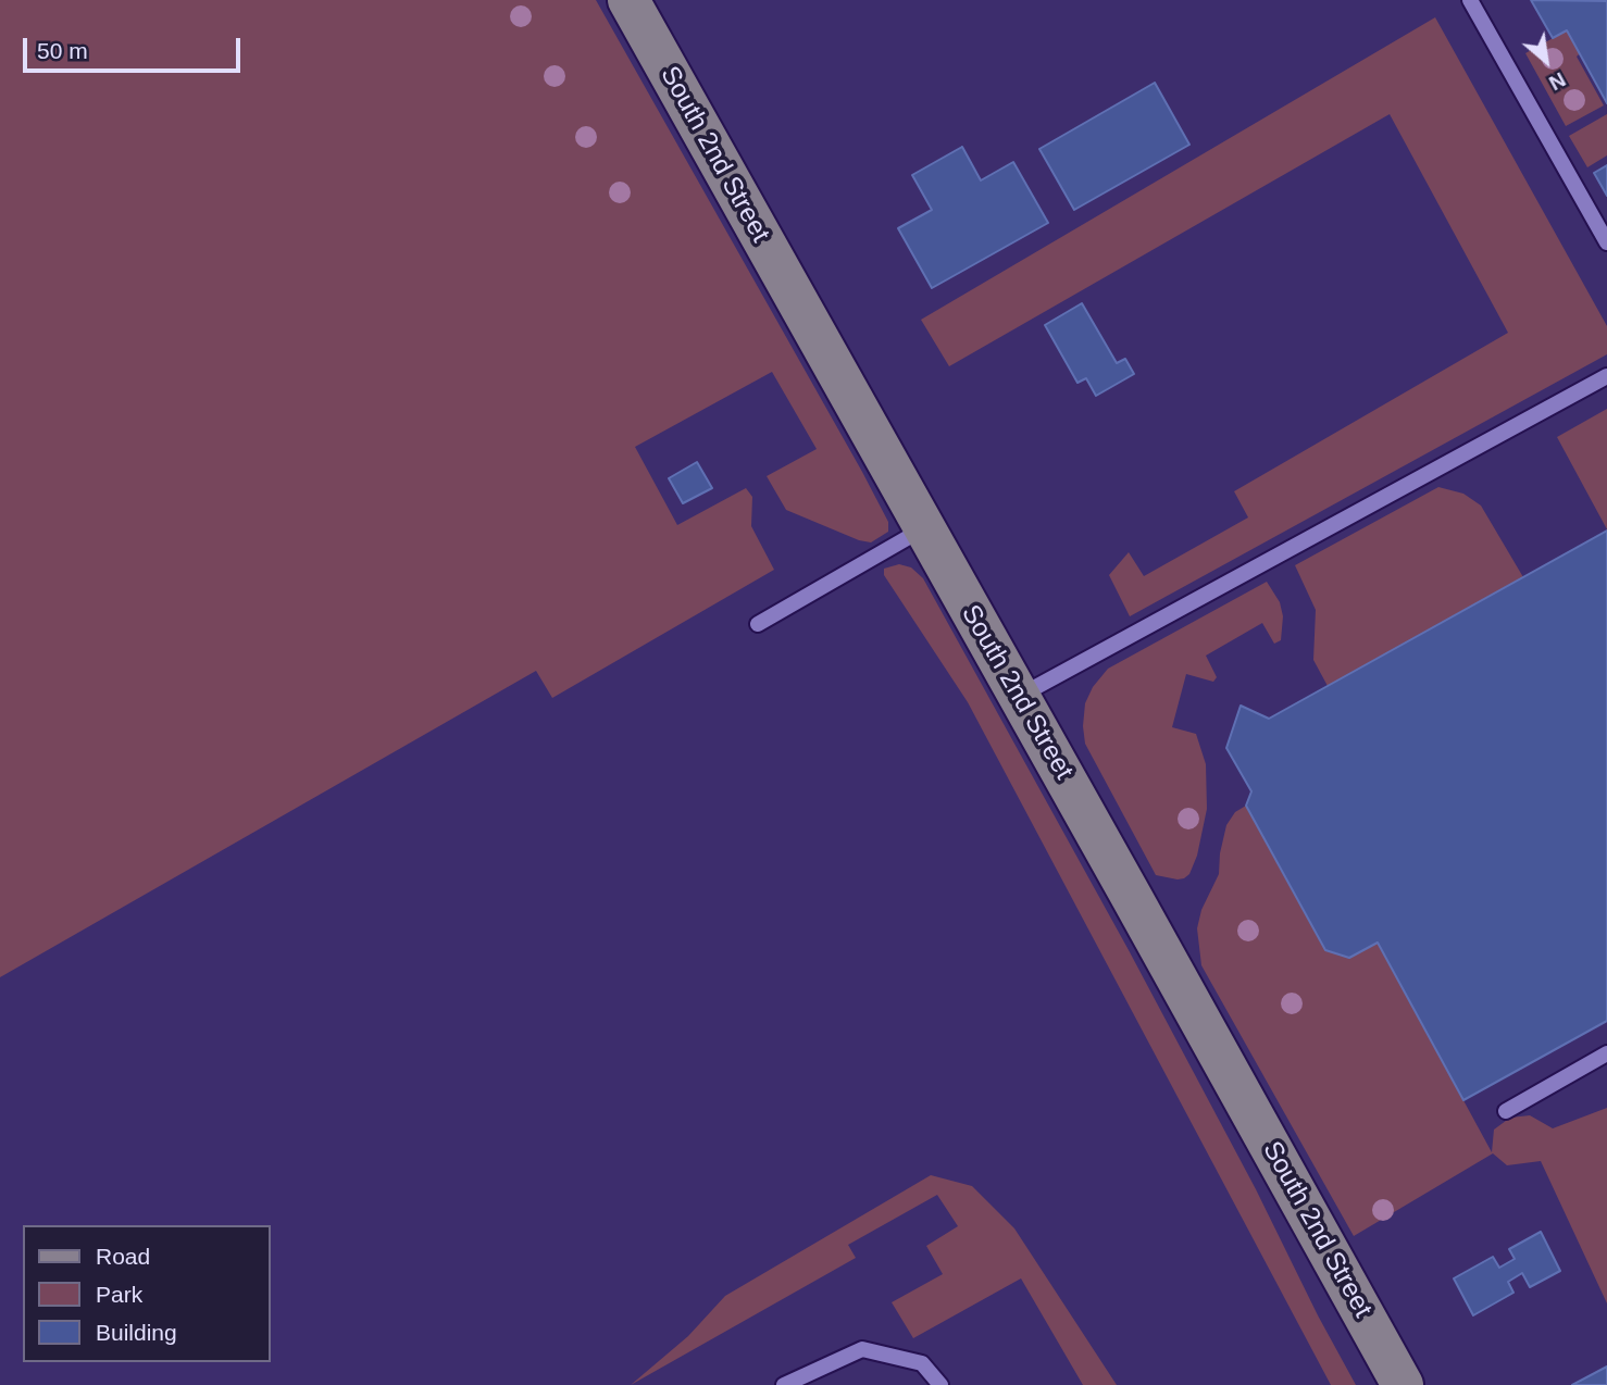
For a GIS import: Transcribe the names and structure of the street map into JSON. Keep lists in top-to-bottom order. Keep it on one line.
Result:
{"streets":{"main road":["South 2nd Street"]},"legend":["Road","Park","Building"],"scale_bar":"50 m","north":"bottom right"}
